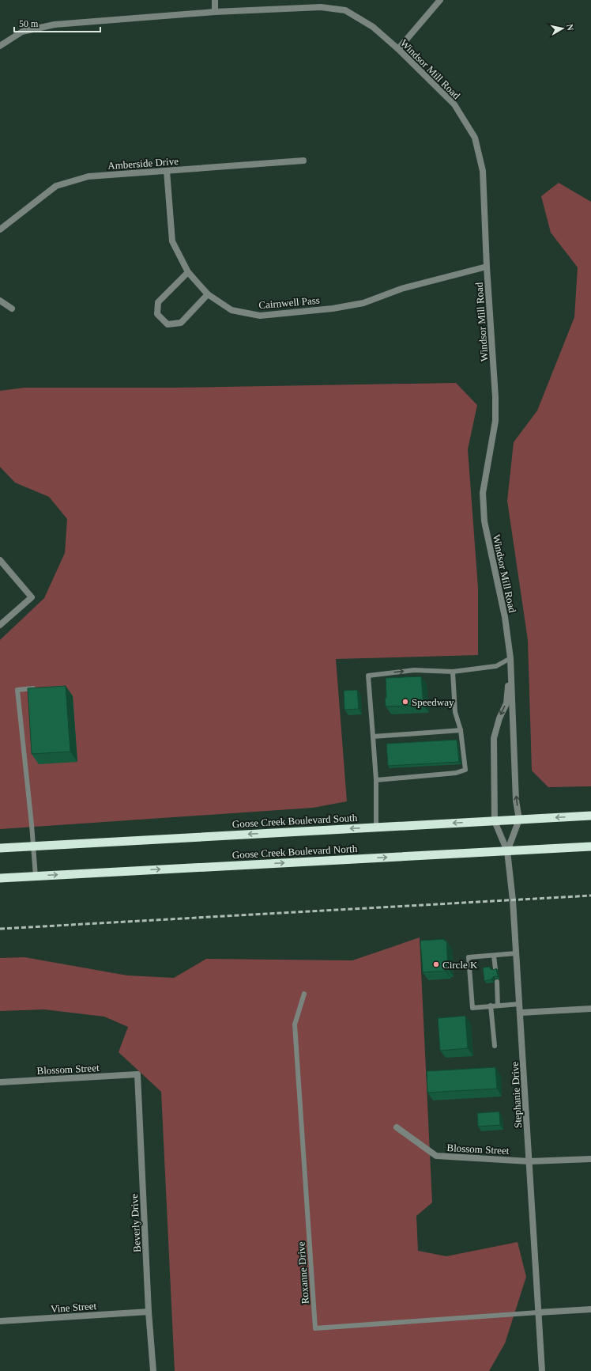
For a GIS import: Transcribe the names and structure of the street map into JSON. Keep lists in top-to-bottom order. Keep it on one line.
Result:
{"streets":{"highway":["Goose Creek Boulevard South","Goose Creek Boulevard North"],"street":["Windsor Mill Road","Amberside Drive","Cairnwell Pass","Blossom Street","Stephanie Drive","Beverly Drive","Vine Street"],"lane":["Roxanne Drive"]},"crossings":[["Windsor Mill Road","Cairnwell Pass"],["Windsor Mill Road","Goose Creek Boulevard South"],["Windsor Mill Road","Stephanie Drive"],["Amberside Drive","Cairnwell Pass"],["Goose Creek Boulevard South","Stephanie Drive"],["Goose Creek Boulevard North","Stephanie Drive"],["Blossom Street","Stephanie Drive"],["Blossom Street","Beverly Drive"],["Stephanie Drive","Roxanne Drive"],["Beverly Drive","Vine Street"]],"one_way":["Goose Creek Boulevard South","Goose Creek Boulevard North"],"places":["Speedway","Circle K"],"scale_bar":"50 m","north":"right"}
